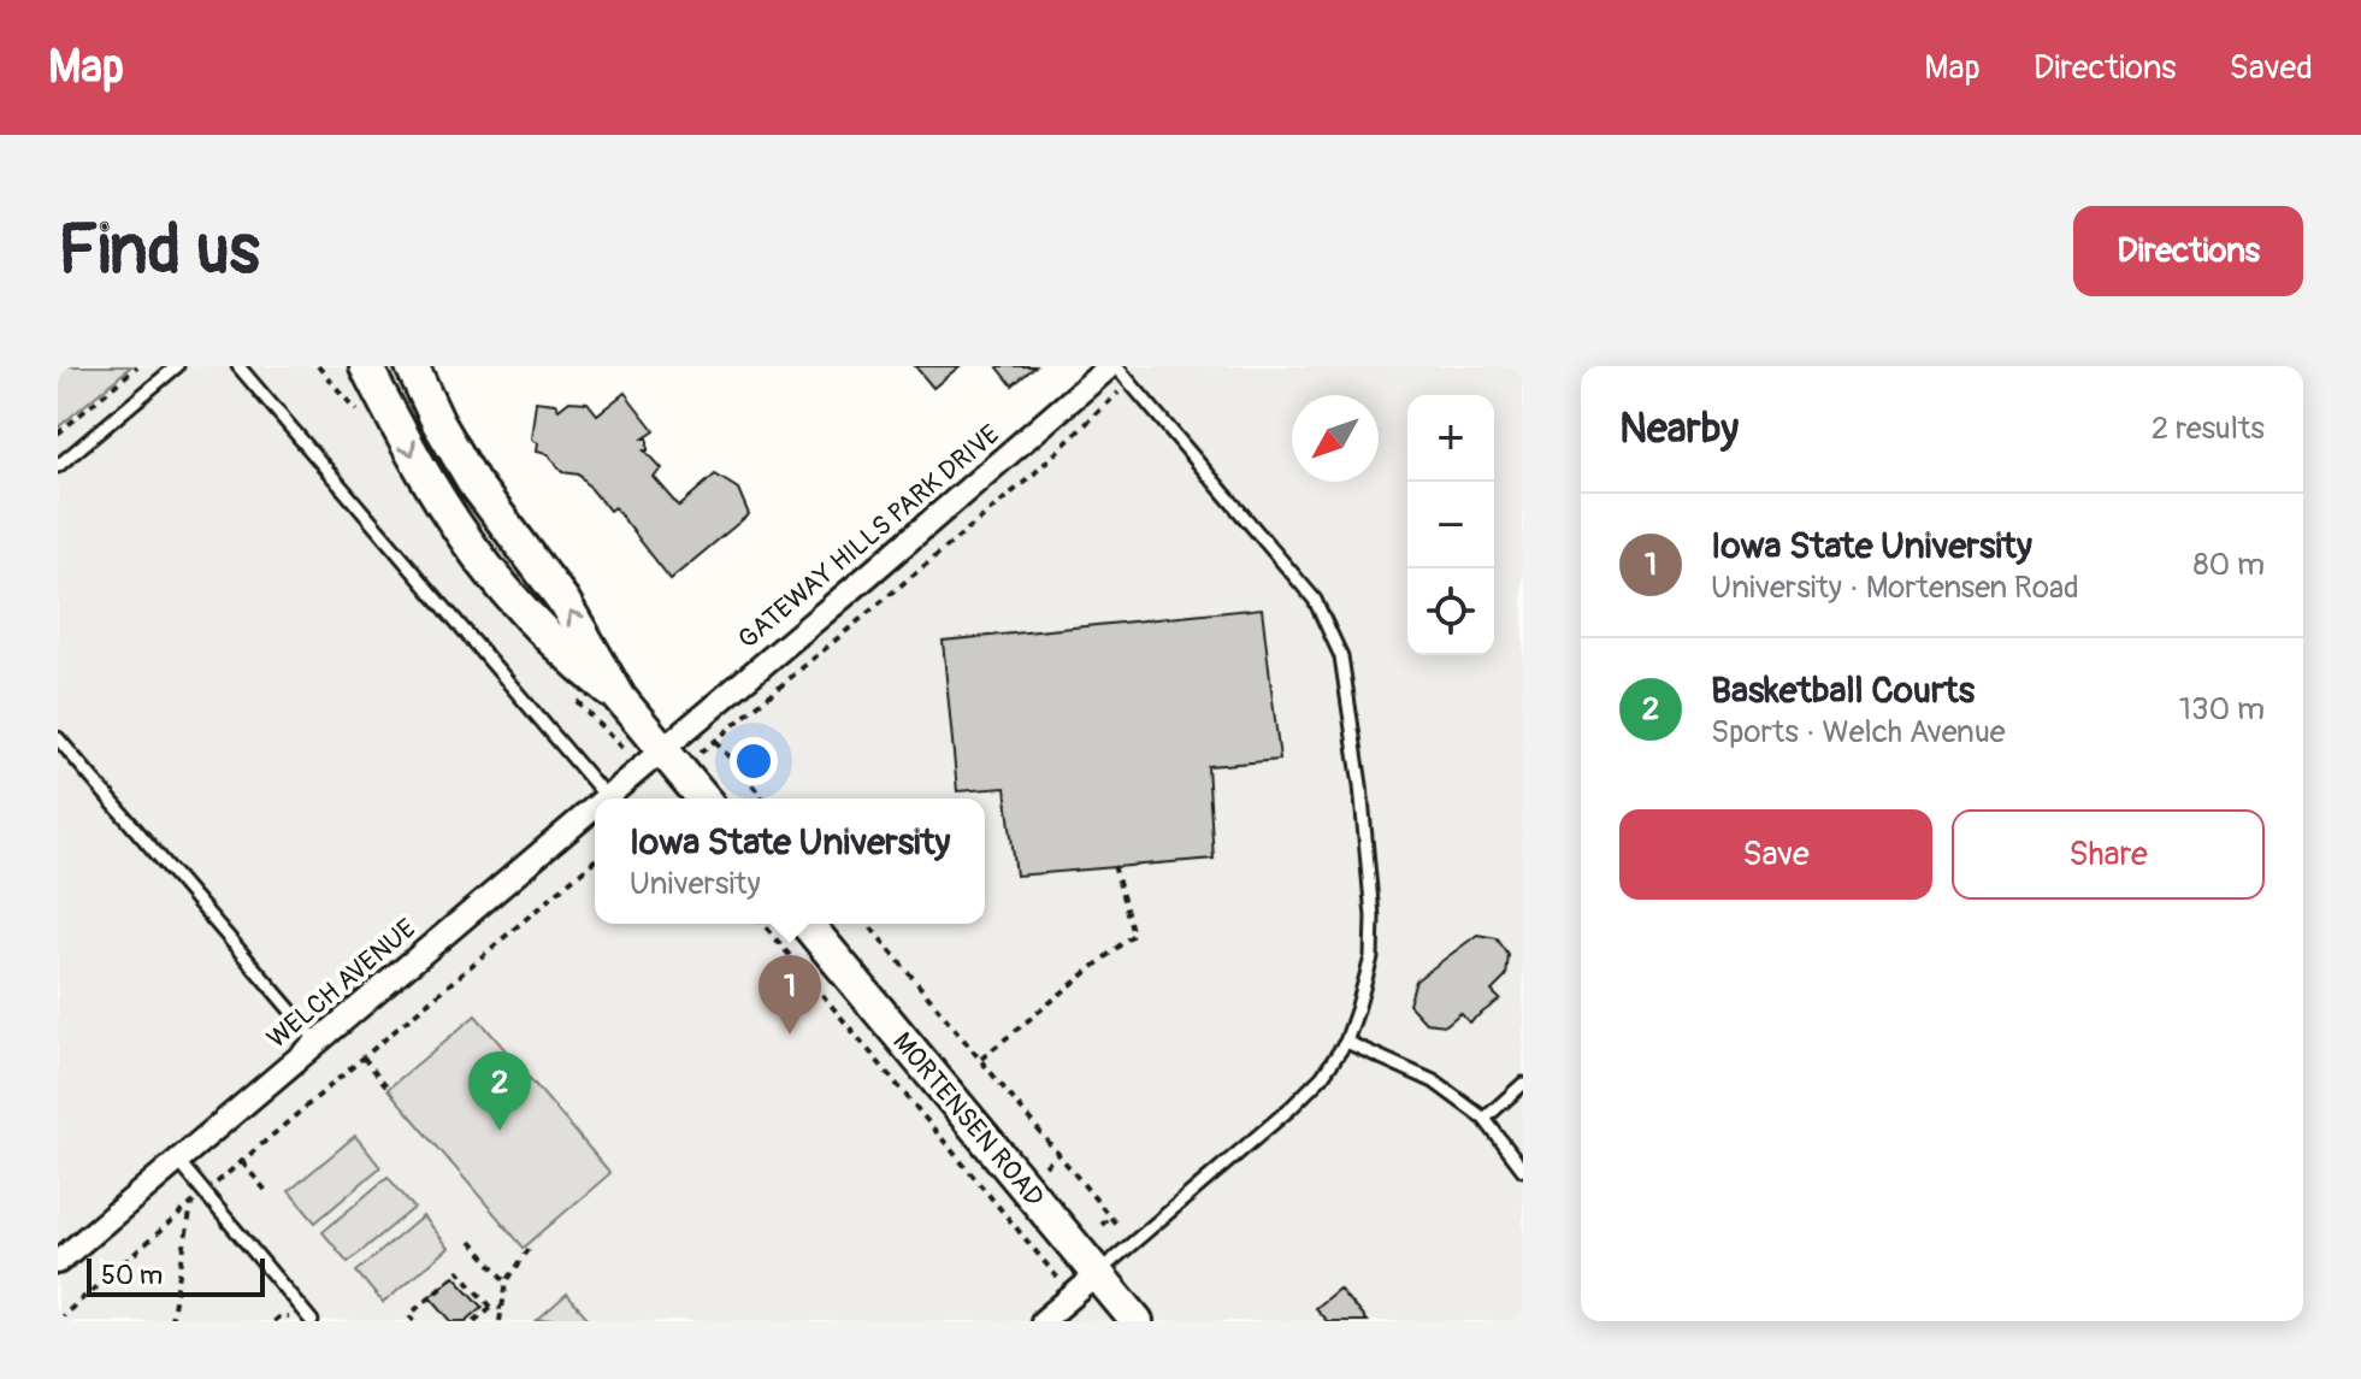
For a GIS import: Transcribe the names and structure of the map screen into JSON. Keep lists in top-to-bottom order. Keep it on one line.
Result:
{"streets":{"street":["GATEWAY HILLS PARK DRIVE","WELCH AVENUE","MORTENSEN ROAD"]},"crossings":[["GATEWAY HILLS PARK DRIVE","WELCH AVENUE"]],"scale_bar":"50 m","north":"bottom left","page":{"header":"Map","nav":["Map","Directions","Saved"],"buttons":["Directions",["Save","Share"]],"title":"Find us","heading":["Nearby","2 results"],"map_buttons":["+","−"],"list":[{"mark":"1","name":"Iowa State University","note":"University · Mortensen Road","value":"80 m"},{"mark":"2","name":"Basketball Courts","note":"Sports · Welch Avenue","value":"130 m"}],"popup":["Iowa State University","University"],"pins":["1","2"],"scale":"50 m"}}
